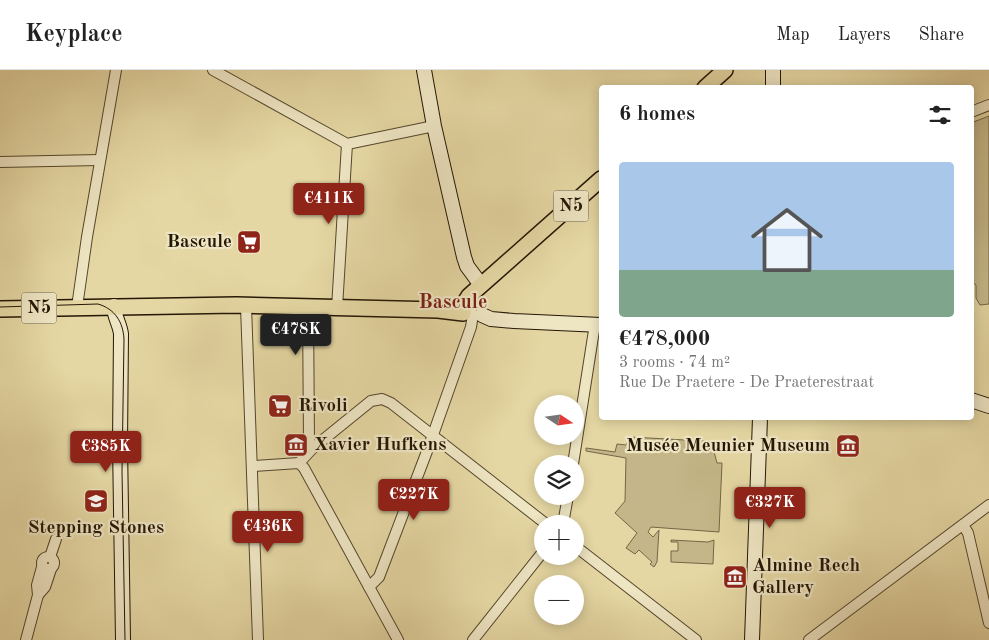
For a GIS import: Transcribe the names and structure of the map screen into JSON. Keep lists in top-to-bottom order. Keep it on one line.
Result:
{"streets":{"main road":["N5"]},"districts":["Bascule"],"places":{"supermarket":["Bascule","Rivoli"],"museum":["Xavier Hufkens","Musée Meunier Museum","Almine Rech Gallery"],"school or university":["Stepping Stones"]},"north":"right","page":{"header":"Keyplace","nav":["Map","Layers","Share"],"heading":"6 homes","list":[{"name":"€478,000","note":"3 rooms · 74 m² · Rue De Praetere - De Praeterestraat"}],"price":["€411K","€478K","€385K","€227K","€327K","€436K"],"map_buttons":["+","−"]}}
